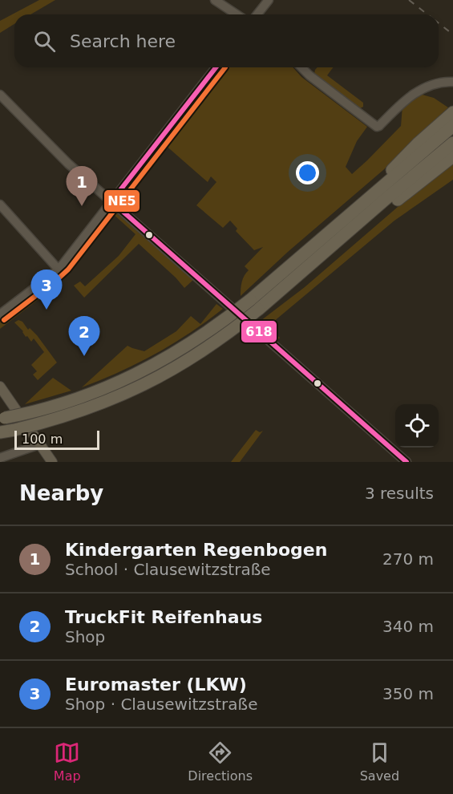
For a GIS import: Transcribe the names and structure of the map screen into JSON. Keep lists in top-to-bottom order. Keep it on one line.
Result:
{"lines":["transit line 618","transit line NE5"],"scale_bar":"100 m","page":{"search":"Search here","pins":["1","3","2"],"scale":"100 m","heading":["Nearby","3 results"],"list":[{"mark":"1","name":"Kindergarten Regenbogen","note":"School · Clausewitzstraße","value":"270 m"},{"mark":"2","name":"TruckFit Reifenhaus","note":"Shop","value":"340 m"},{"mark":"3","name":"Euromaster (LKW)","note":"Shop · Clausewitzstraße","value":"350 m"}],"nav":["Map","Directions","Saved"]}}
